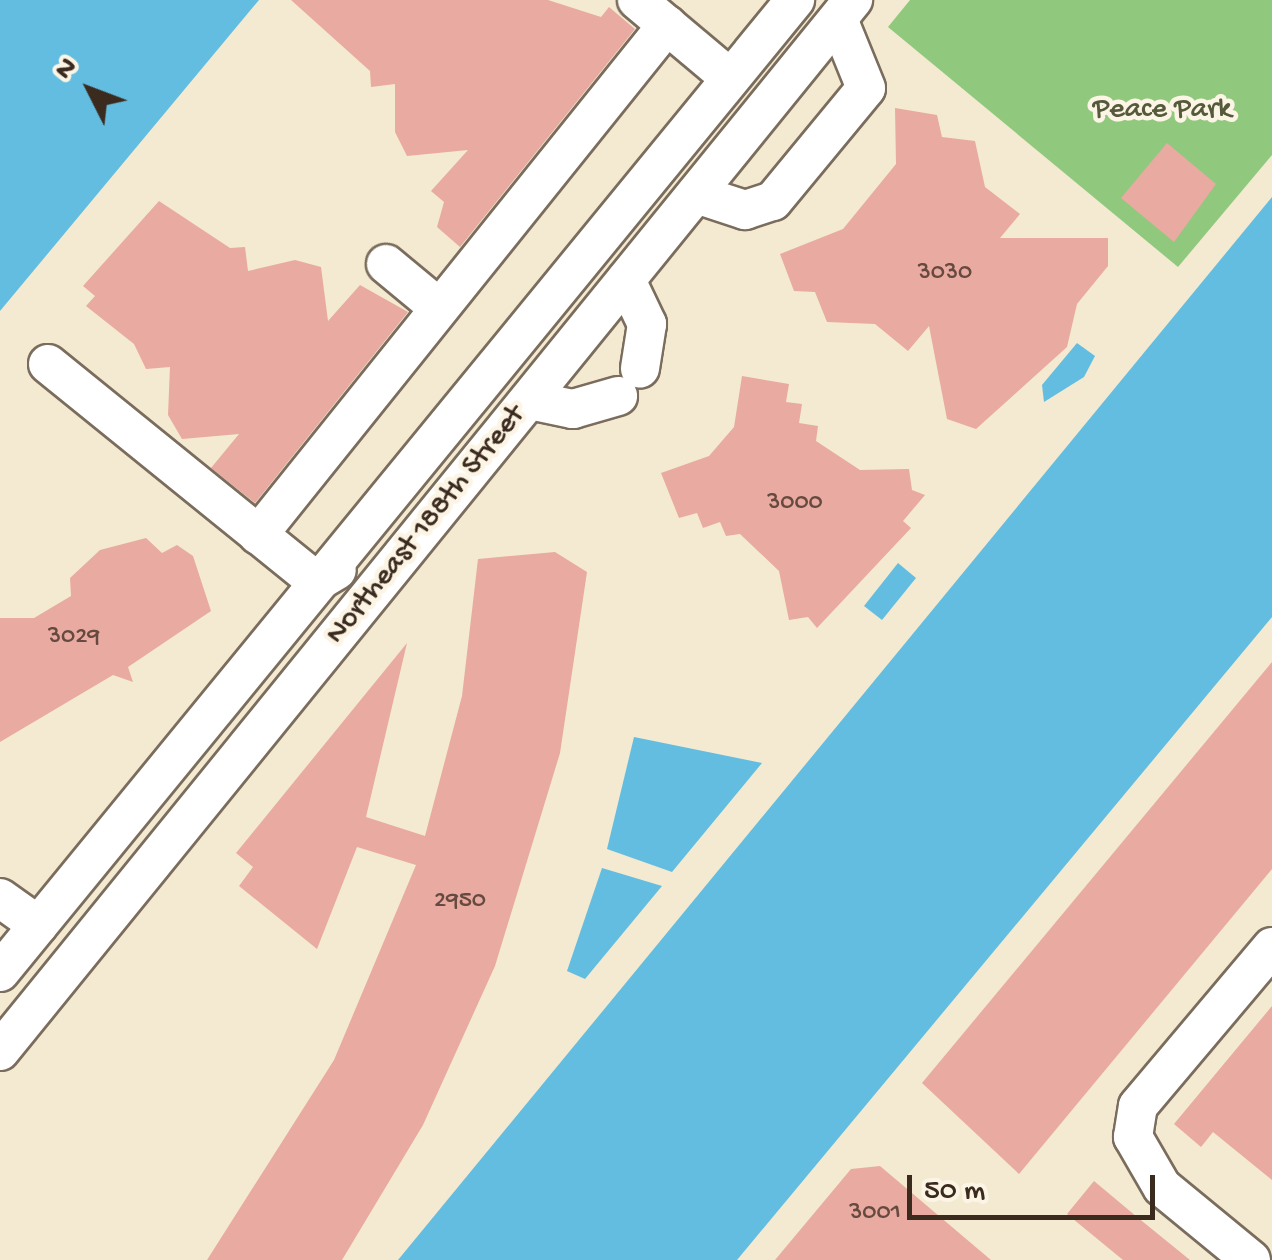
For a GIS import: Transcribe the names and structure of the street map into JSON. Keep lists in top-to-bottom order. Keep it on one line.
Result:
{"streets":{"street":["Northeast 188th Street"]},"parks":["Peace Park"],"house_numbers":["3030","3000","3029","2950","3001"],"scale_bar":"50 m","north":"top left"}
